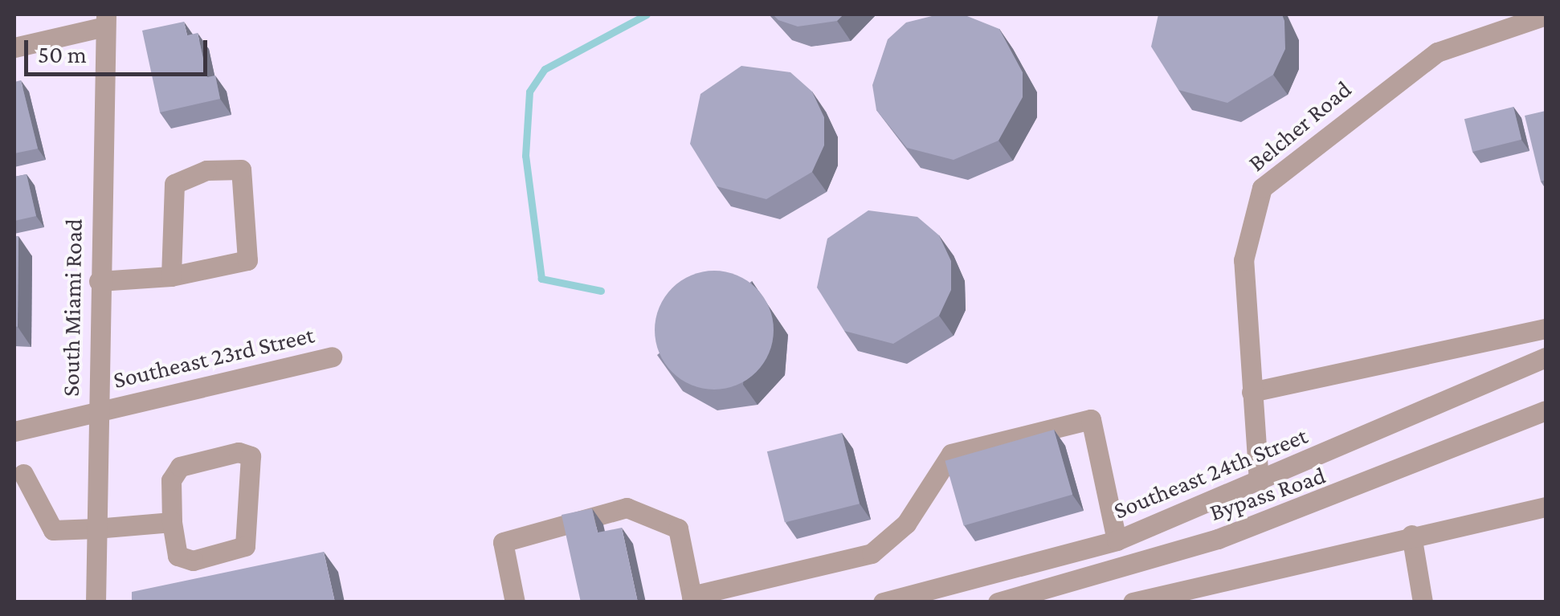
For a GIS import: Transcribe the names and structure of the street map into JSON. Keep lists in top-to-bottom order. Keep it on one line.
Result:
{"streets":{"street":["Belcher Road","South Miami Road","Southeast 23rd Street","Southeast 24th Street","Bypass Road"]},"crossings":[["Belcher Road","Southeast 24th Street"],["South Miami Road","Southeast 23rd Street"]],"scale_bar":"50 m"}
